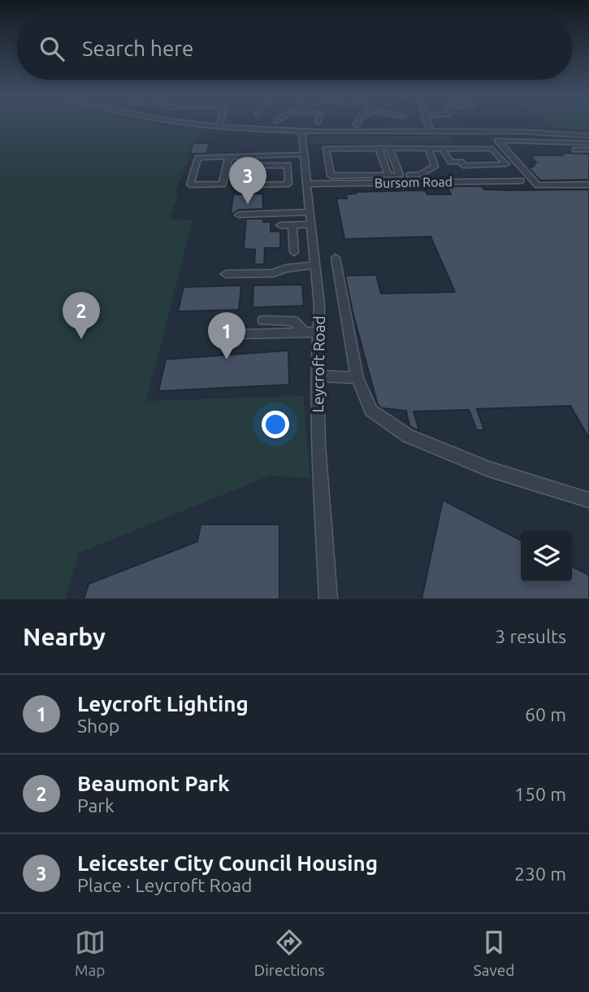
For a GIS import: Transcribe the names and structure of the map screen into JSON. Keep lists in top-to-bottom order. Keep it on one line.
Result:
{"streets":{"street":["Bursom Road","Leycroft Road"]},"crossings":[["Bursom Road","Leycroft Road"]],"page":{"search":"Search here","pins":["3","2","1"],"heading":["Nearby","3 results"],"list":[{"mark":"1","name":"Leycroft Lighting","note":"Shop","value":"60 m"},{"mark":"2","name":"Beaumont Park","note":"Park","value":"150 m"},{"mark":"3","name":"Leicester City Council Housing","note":"Place · Leycroft Road","value":"230 m"}],"nav":["Map","Directions","Saved"]}}
